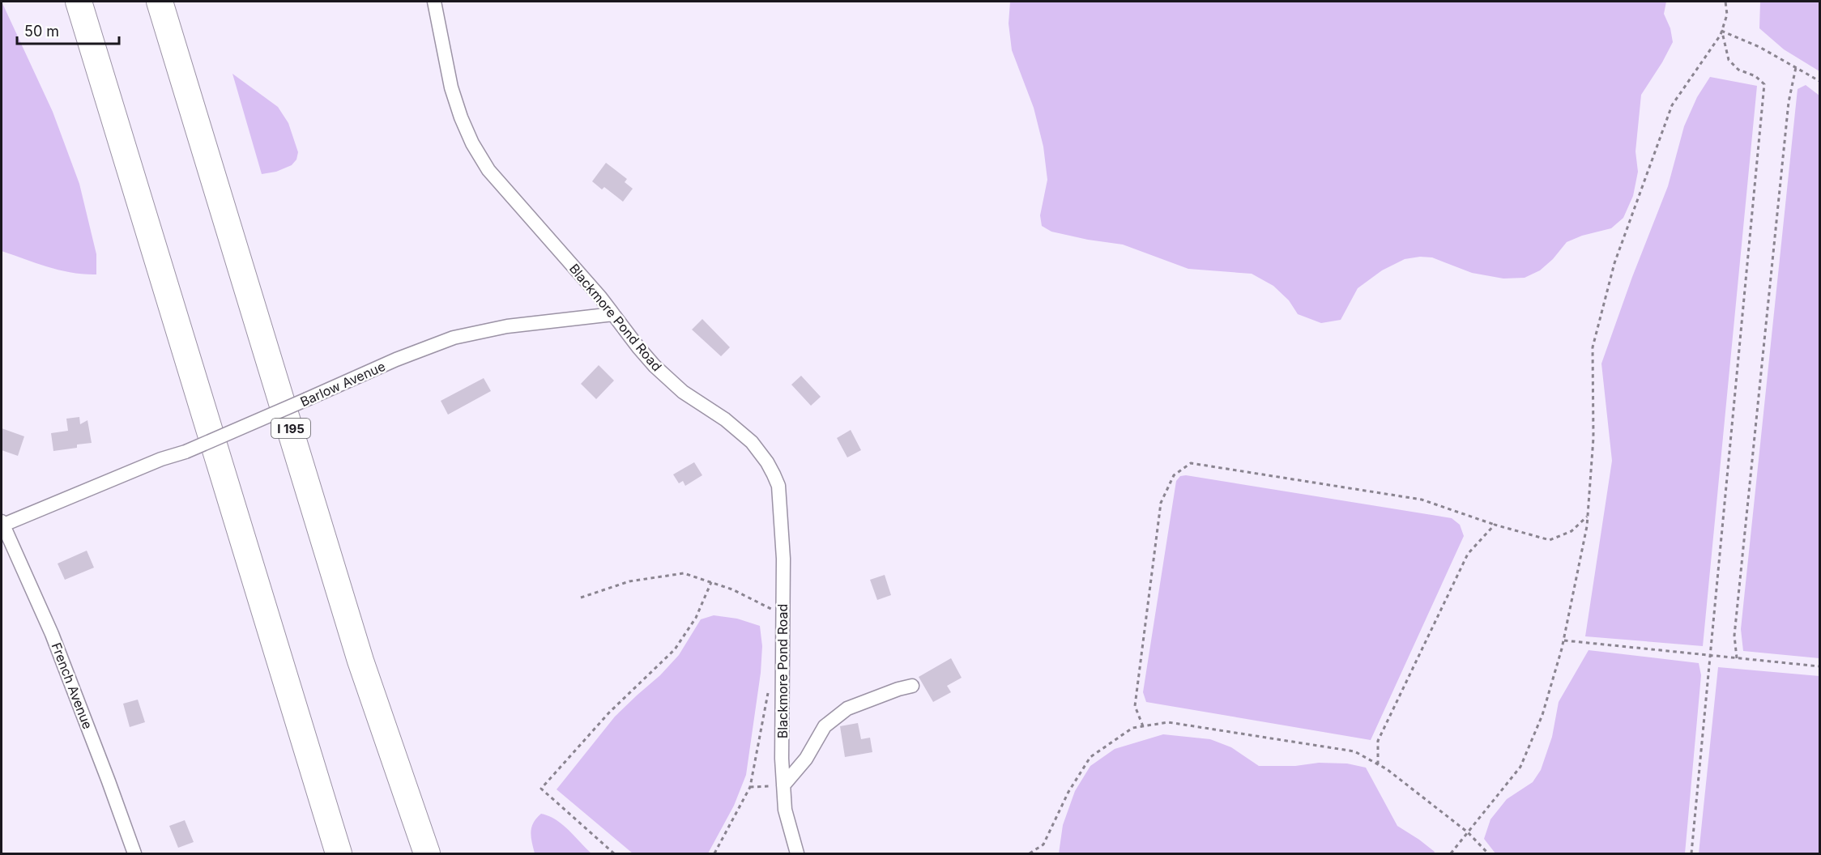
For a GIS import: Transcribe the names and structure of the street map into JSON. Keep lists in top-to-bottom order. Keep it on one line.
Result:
{"streets":{"highway":["I 195"],"street":["Blackmore Pond Road","Barlow Avenue","French Avenue"]},"crossings":[["Blackmore Pond Road","Barlow Avenue"],["Barlow Avenue","French Avenue"]],"scale_bar":"50 m"}
